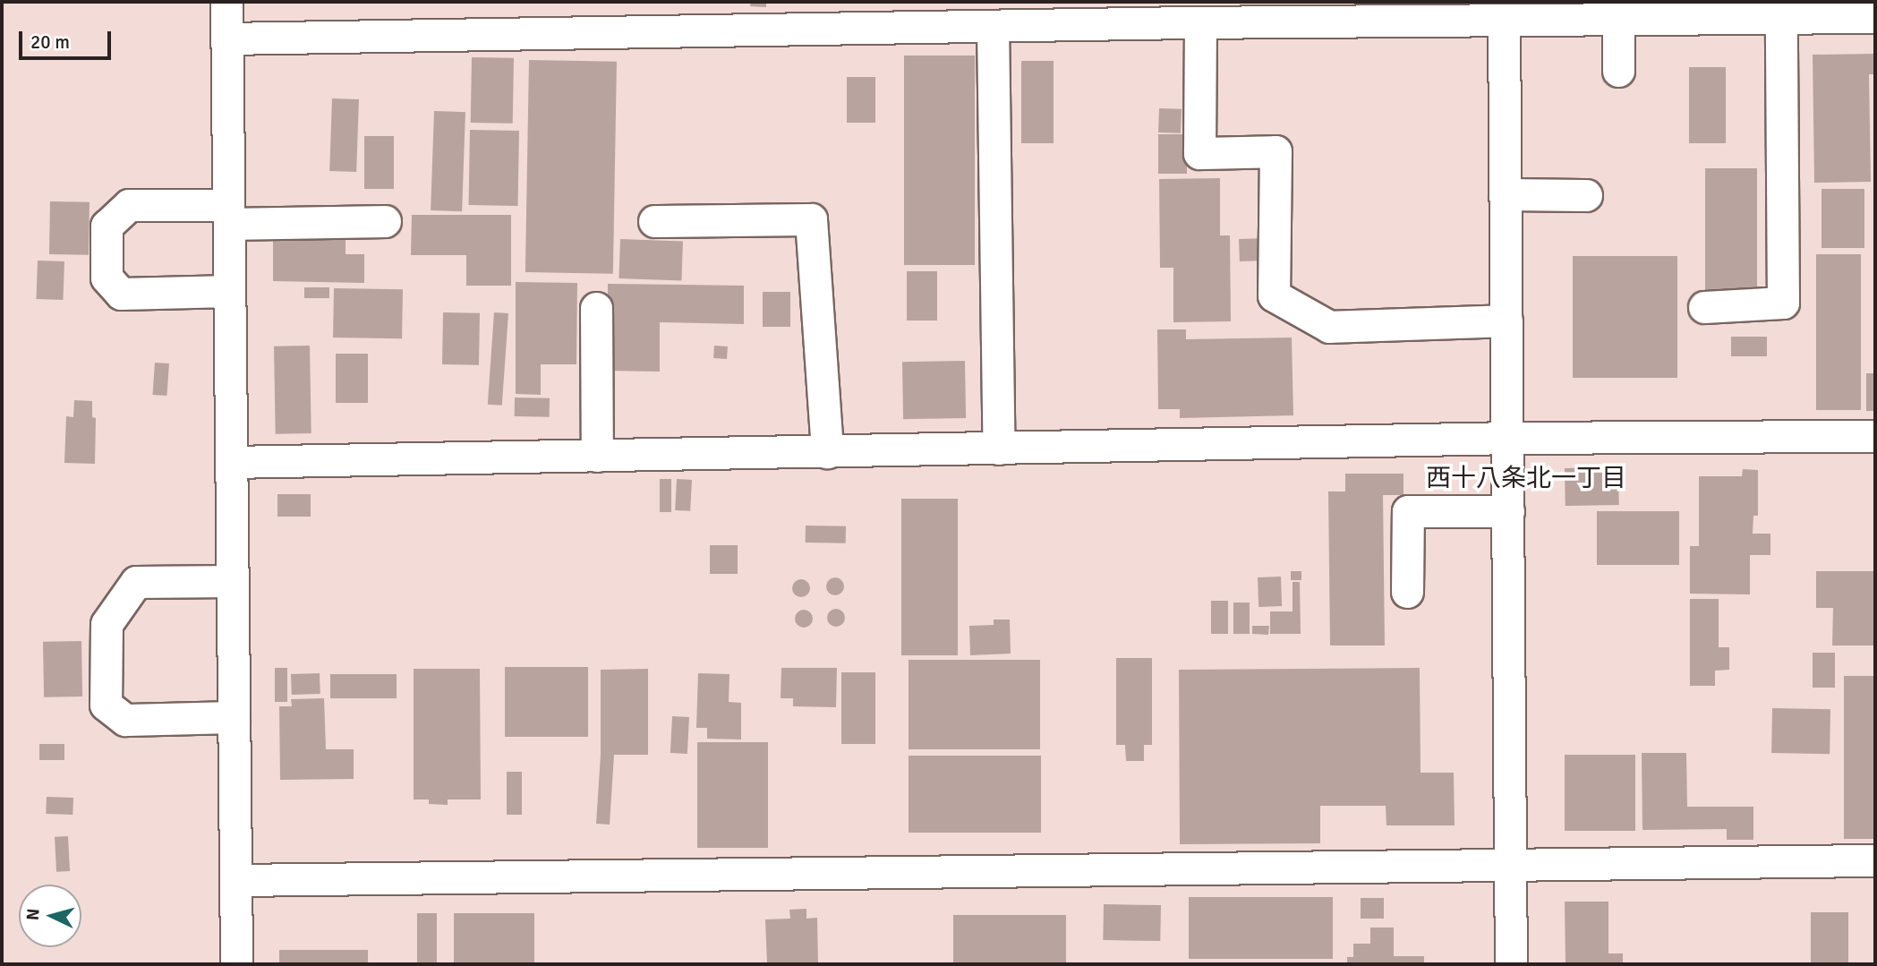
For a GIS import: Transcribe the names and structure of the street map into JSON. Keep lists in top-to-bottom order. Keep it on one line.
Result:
{"districts":["西十八条北一丁目"],"scale_bar":"20 m","north":"left"}
